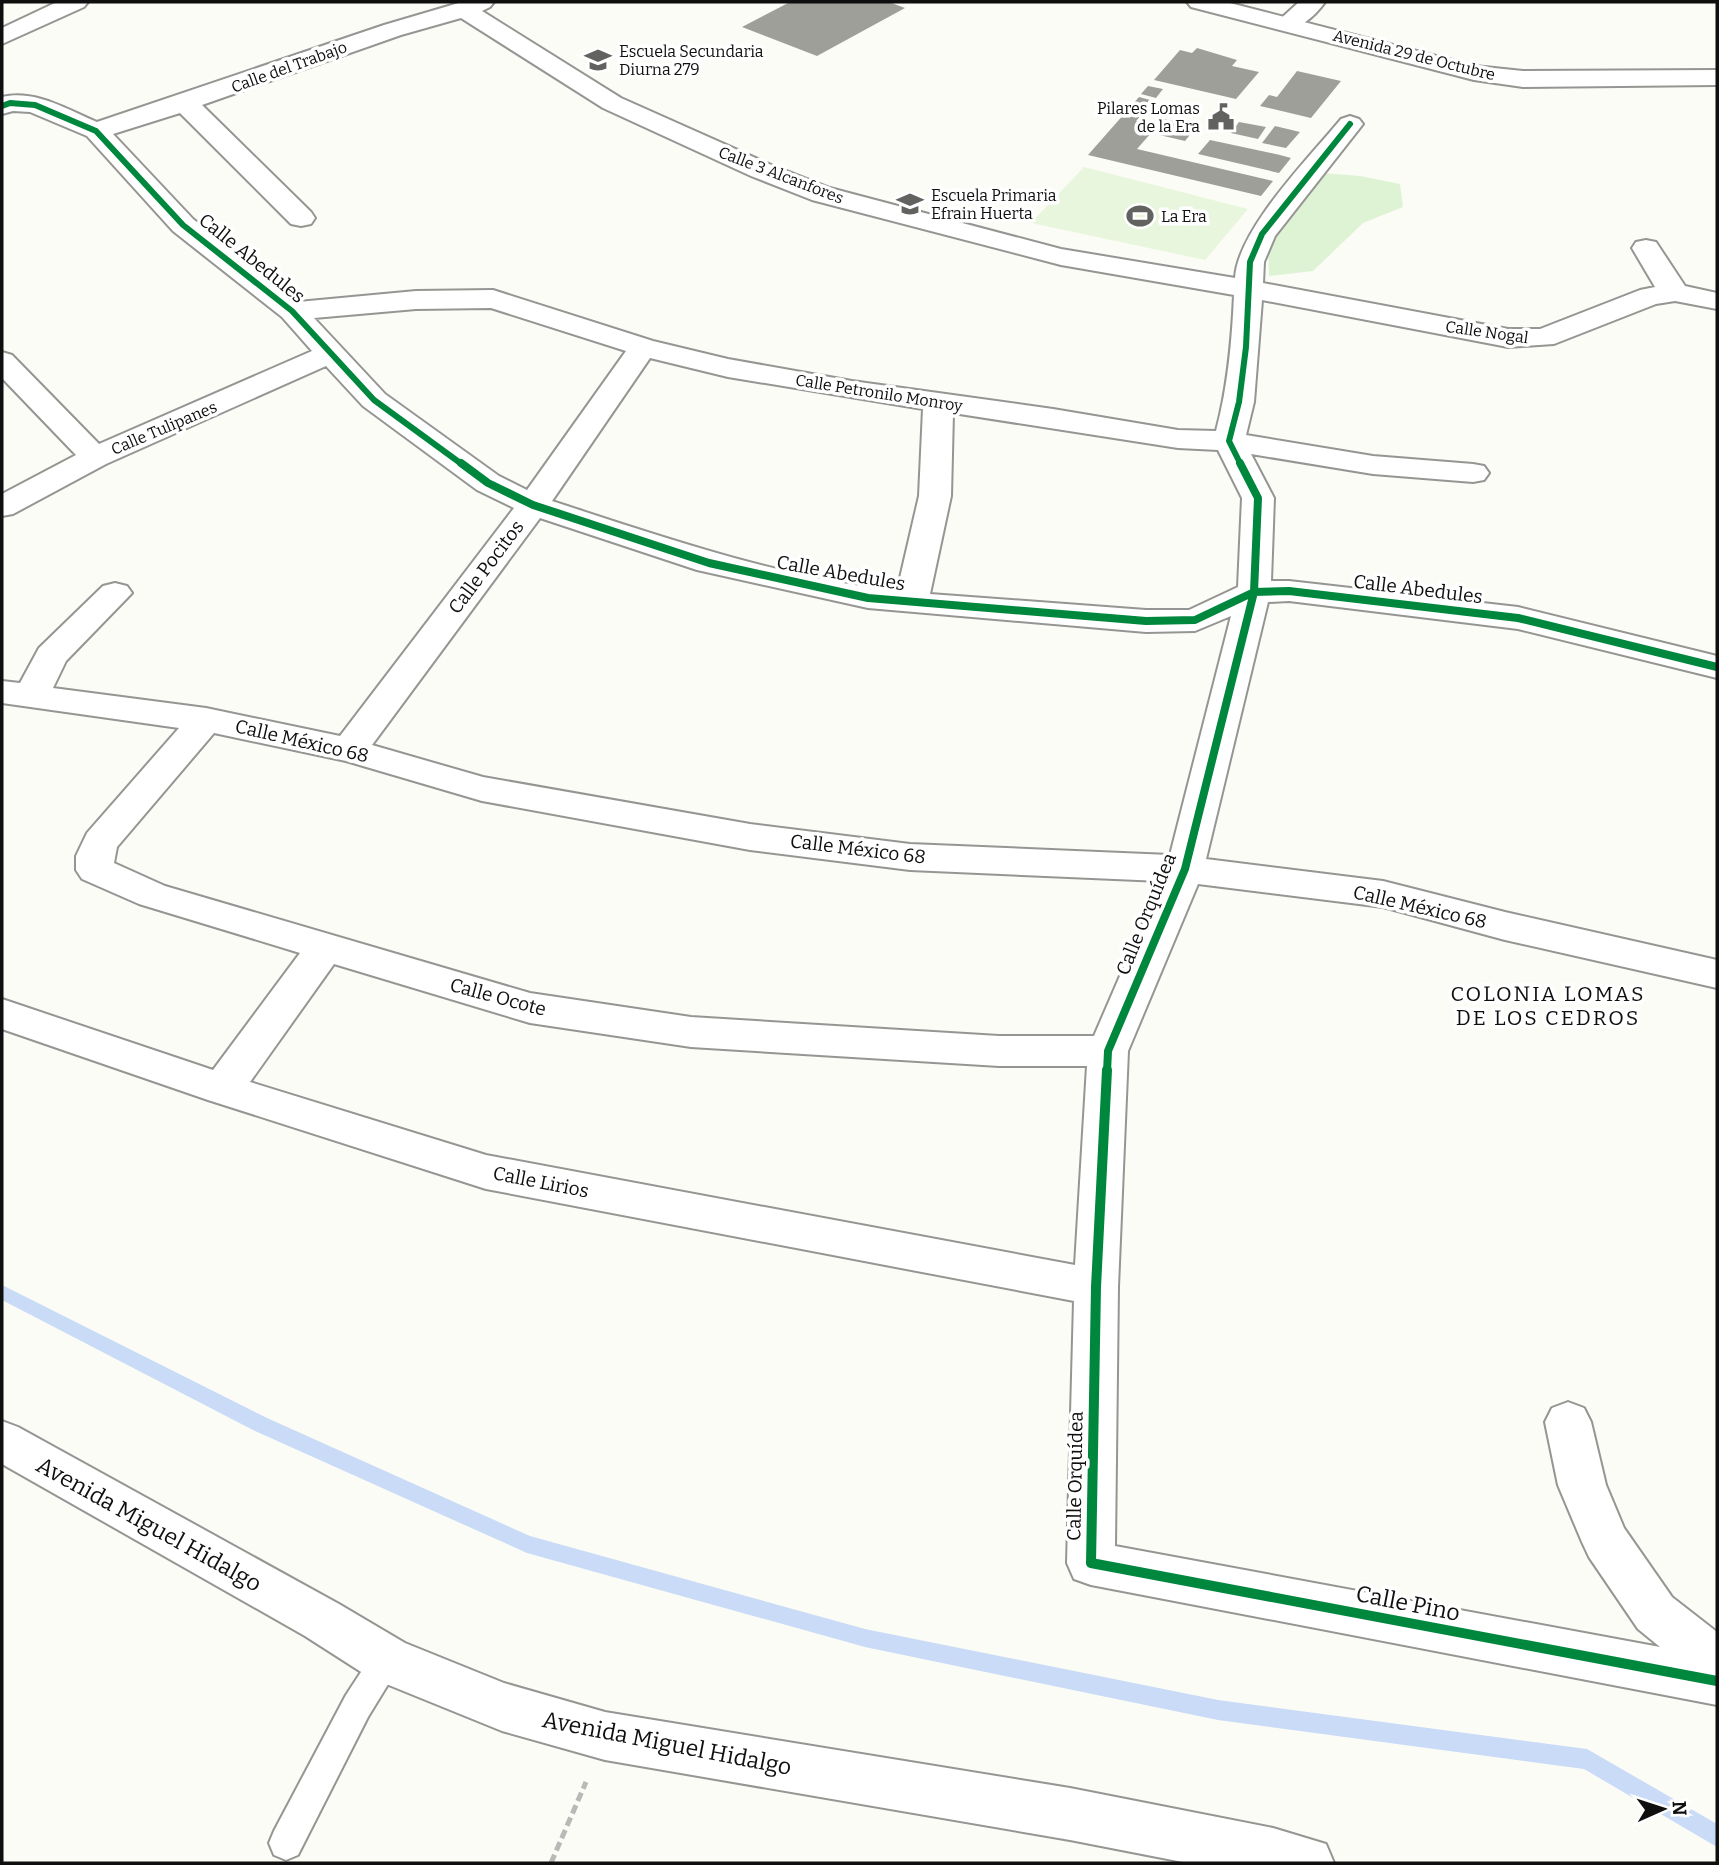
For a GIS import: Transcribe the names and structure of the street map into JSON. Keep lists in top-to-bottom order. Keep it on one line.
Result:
{"streets":{"street":["Avenida 29 de Octubre","Calle del Trabajo","Calle 3 Alcanfores","Calle Abedules","Calle Nogal","Calle Petronilo Monroy","Calle Tulipanes","Calle Pocitos","Calle México 68","Calle Orquídea","Calle Ocote","Calle Lirios","Avenida Miguel Hidalgo","Calle Pino"]},"crossings":[["Calle del Trabajo","Calle 3 Alcanfores"],["Calle del Trabajo","Calle Abedules"],["Calle 3 Alcanfores","Calle Nogal"],["Calle Abedules","Calle Petronilo Monroy"],["Calle Abedules","Calle Tulipanes"],["Calle Abedules","Calle Pocitos"],["Calle Abedules","Calle Orquídea"],["Calle Petronilo Monroy","Calle Pocitos"],["Calle Petronilo Monroy","Calle Orquídea"],["Calle Pocitos","Calle México 68"],["Calle México 68","Calle Orquídea"],["Calle México 68","Calle Ocote"],["Calle Orquídea","Calle Ocote"],["Calle Orquídea","Calle Lirios"],["Calle Orquídea","Calle Pino"]],"districts":["COLONIA LOMAS DE LOS CEDROS"],"places":{"school or university":["Escuela Secundaria Diurna 279","Escuela Primaria Efrain Huerta"],"public building":["Pilares Lomas de la Era"],"sports":["La Era"]},"north":"right"}
